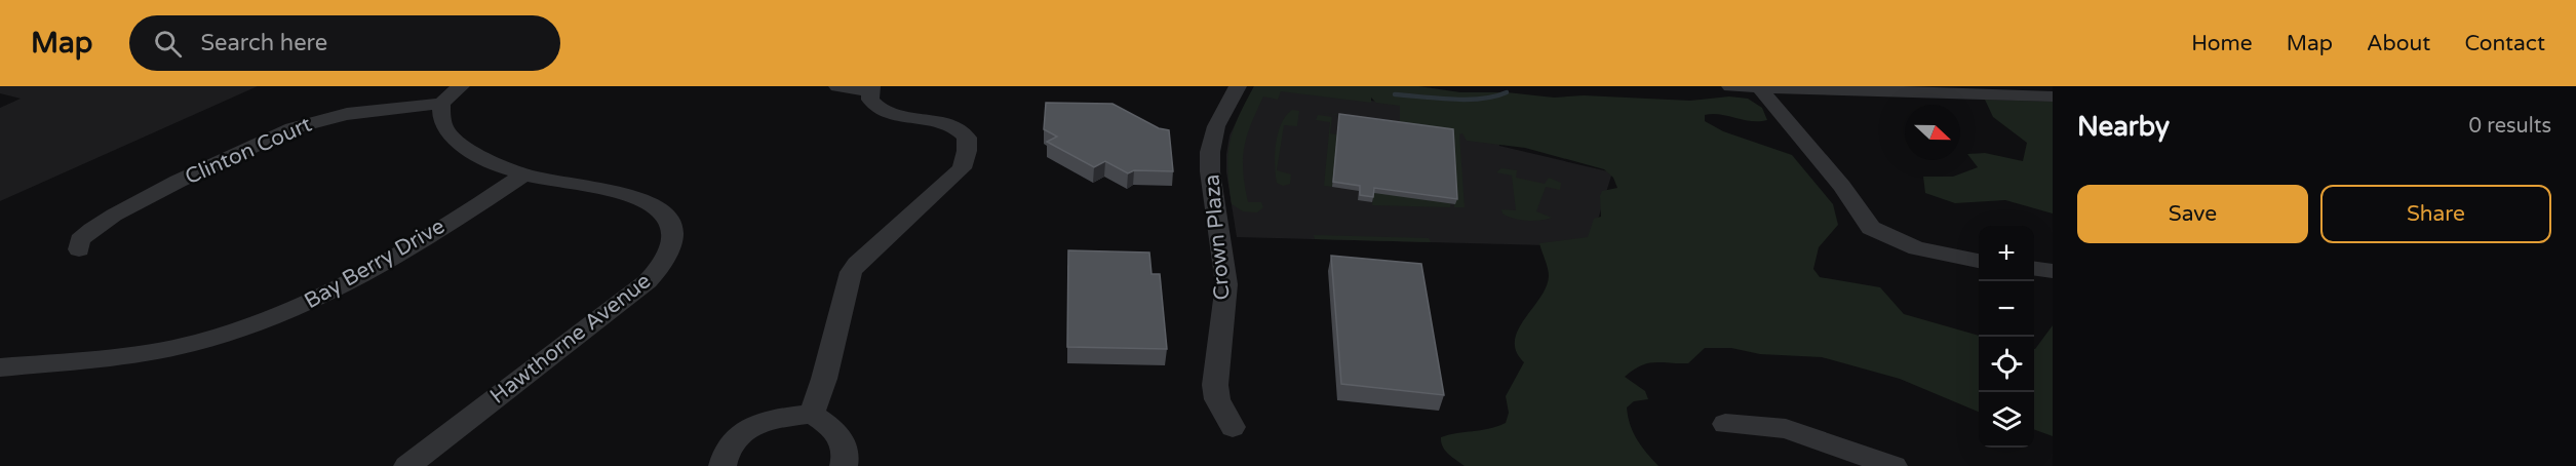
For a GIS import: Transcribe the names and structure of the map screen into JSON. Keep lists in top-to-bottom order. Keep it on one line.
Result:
{"streets":{"street":["Clinton Court","Crown Plaza","Bay Berry Drive","Hawthorne Avenue"]},"crossings":[["Clinton Court","Hawthorne Avenue"],["Bay Berry Drive","Hawthorne Avenue"]],"north":"right","page":{"header":"Map","search":"Search here","nav":["Home","Map","About","Contact"],"heading":["Nearby","0 results"],"buttons":["Save","Share"],"map_buttons":["+","−"]}}
